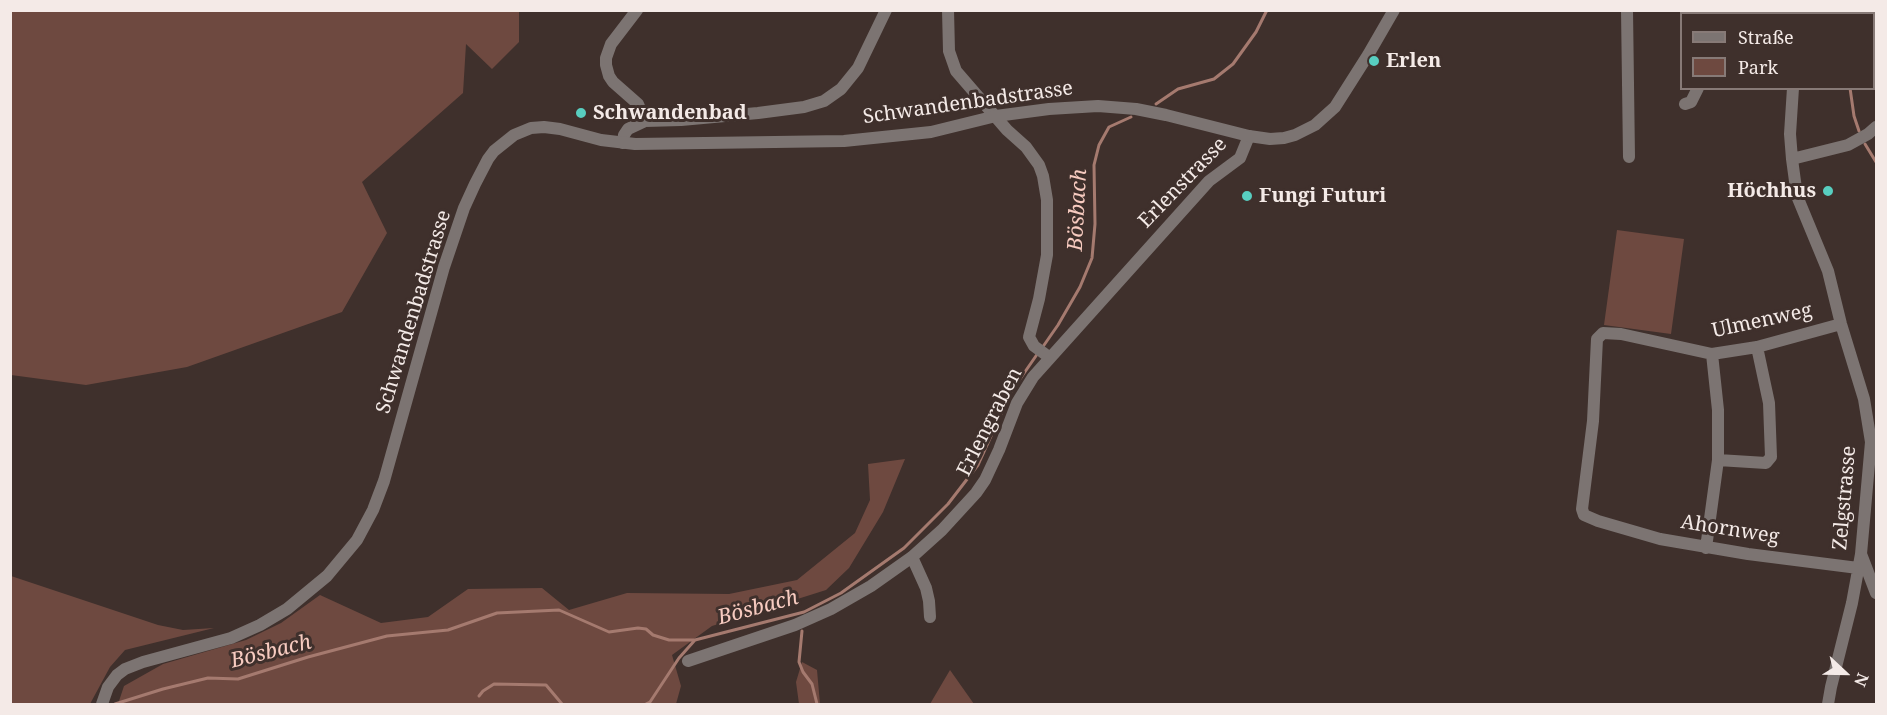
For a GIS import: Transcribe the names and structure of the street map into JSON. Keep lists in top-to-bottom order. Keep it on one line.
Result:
{"streets":{"street":["Schwandenbadstrasse","Erlenstrasse","Ulmenweg","Erlengraben","Zelgstrasse","Ahornweg"]},"crossings":[["Schwandenbadstrasse","Erlenstrasse"],["Erlenstrasse","Erlengraben"],["Ulmenweg","Zelgstrasse"],["Ulmenweg","Ahornweg"],["Zelgstrasse","Ahornweg"]],"water":["Bösbach"],"places":["Erlen","Schwandenbad","Höchhus","Fungi Futuri"],"legend":["Straße","Park"],"north":"right"}
